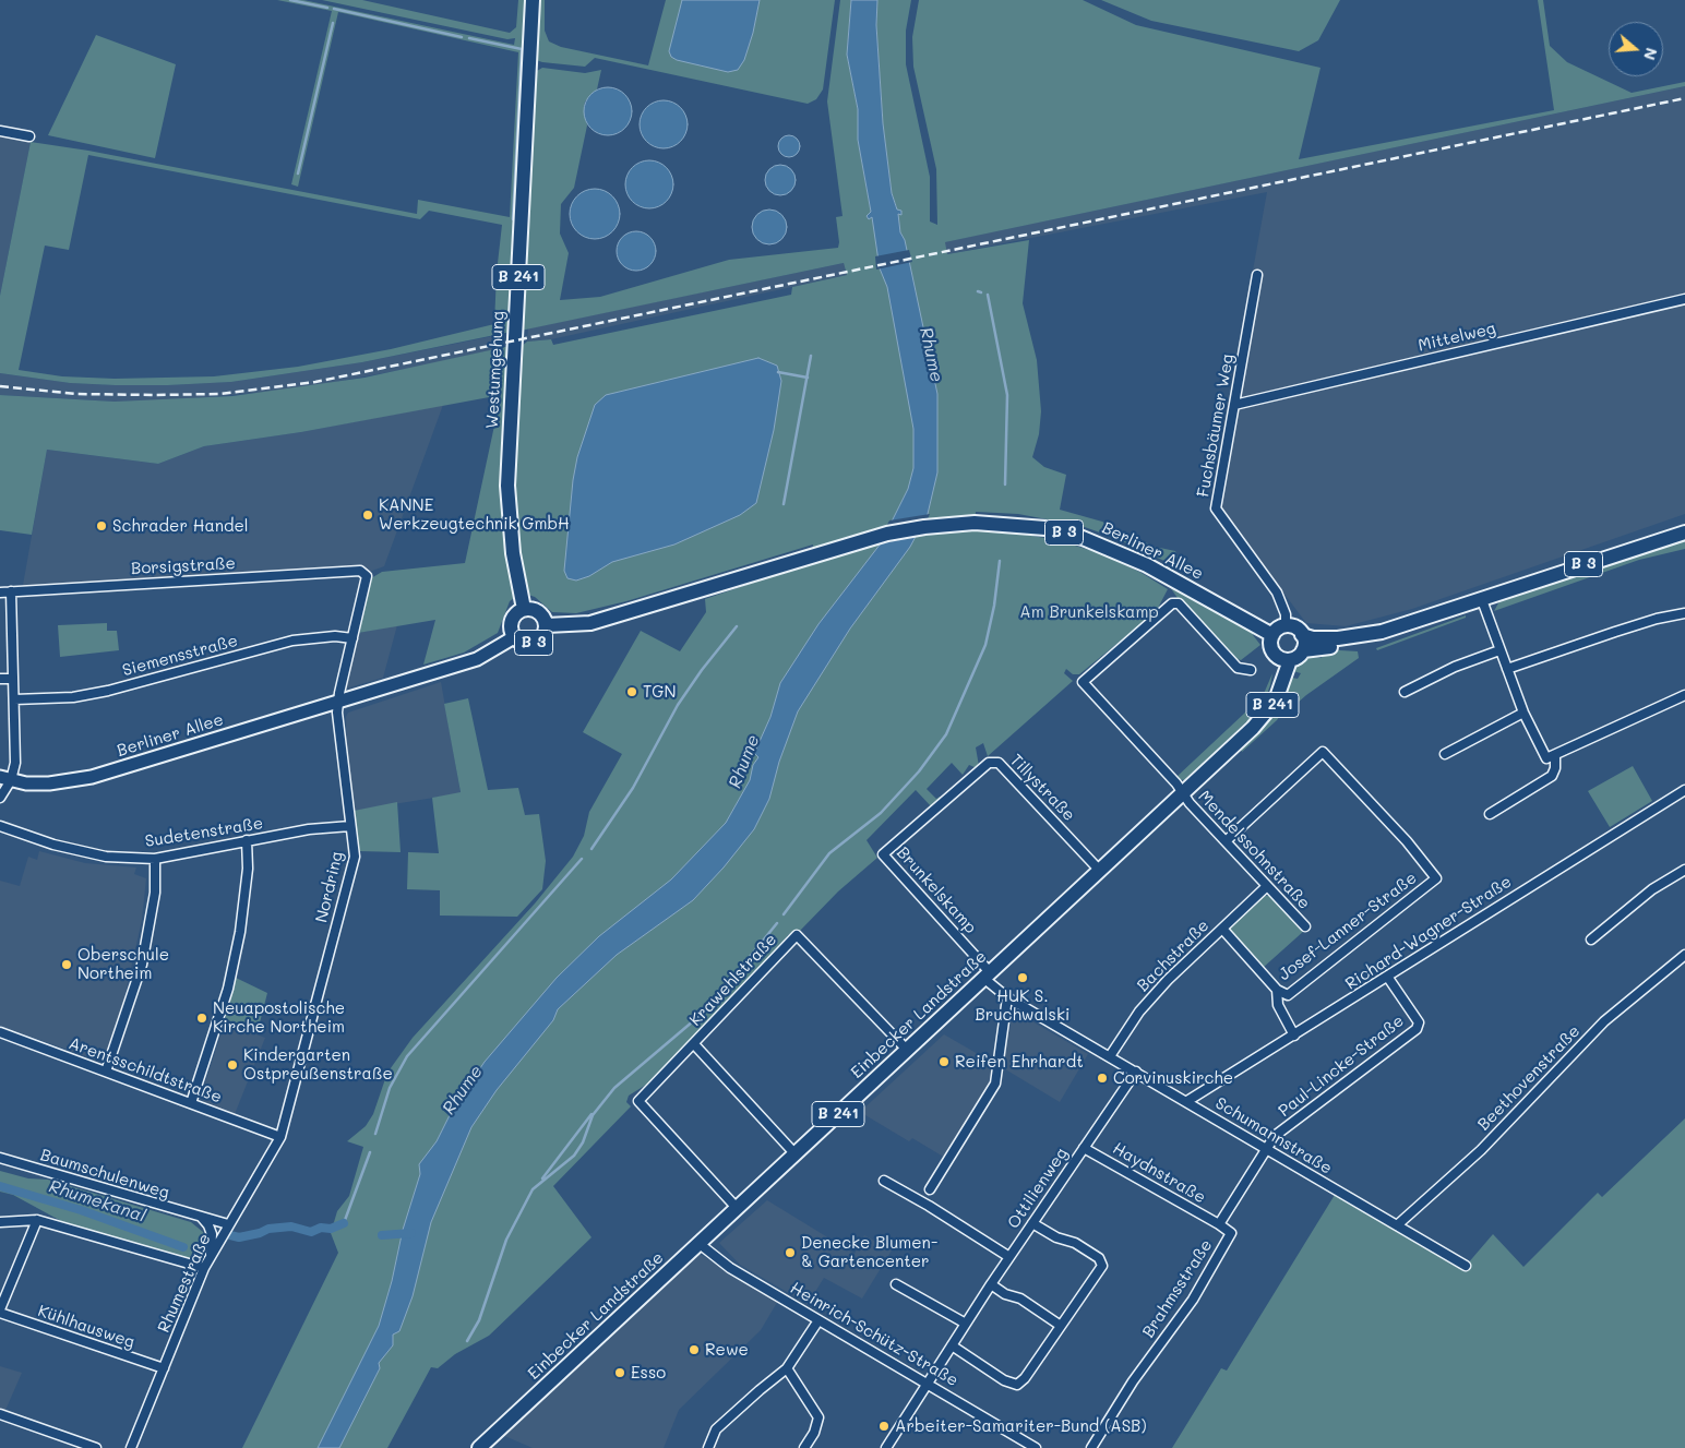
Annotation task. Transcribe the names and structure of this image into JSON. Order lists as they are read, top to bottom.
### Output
{
  "streets": {
    "main road": [
      "B 241",
      "Westumgehung",
      "B 3",
      "Berliner Allee",
      "Einbecker Landstraße"
    ],
    "street": [
      "Mittelweg",
      "Fuchsbäumer Weg",
      "Borsigstraße",
      "Siemensstraße",
      "Tillystraße",
      "Sudetenstraße",
      "Mendelssohnstraße",
      "Nordring",
      "Brunkelskamp",
      "Josef-Lanner-Straße",
      "Richard-Wagner-Straße",
      "Bachstraße",
      "Krawehlstraße",
      "Paul-Lincke-Straße",
      "Arentsschildtstraße",
      "Beethovenstraße",
      "Schumannstraße",
      "Haydnstraße",
      "Baumschulenweg",
      "Ottilienweg",
      "Rhumestraße",
      "Brahmsstraße",
      "Kühlhausweg",
      "Heinrich-Schütz-Straße"
    ]
  },
  "crossings": [
    ["Mittelweg", "Fuchsbäumer Weg"],
    ["Westumgehung", "B 3"],
    ["Westumgehung", "Berliner Allee"],
    ["Fuchsbäumer Weg", "B 3"],
    ["Fuchsbäumer Weg", "Berliner Allee"],
    ["Fuchsbäumer Weg", "Einbecker Landstraße"],
    ["B 3", "Berliner Allee"],
    ["B 3", "Nordring"],
    ["B 3", "Einbecker Landstraße"],
    ["Berliner Allee", "Nordring"],
    ["Berliner Allee", "Einbecker Landstraße"],
    ["Borsigstraße", "Nordring"],
    ["Siemensstraße", "Nordring"],
    ["Tillystraße", "Brunkelskamp"],
    ["Tillystraße", "Einbecker Landstraße"],
    ["Sudetenstraße", "Nordring"],
    ["Mendelssohnstraße", "Josef-Lanner-Straße"],
    ["Mendelssohnstraße", "Bachstraße"],
    ["Mendelssohnstraße", "Einbecker Landstraße"],
    ["Nordring", "Arentsschildtstraße"],
    ["Nordring", "Rhumestraße"],
    ["Brunkelskamp", "Einbecker Landstraße"],
    ["Brunkelskamp", "Schumannstraße"],
    ["Richard-Wagner-Straße", "Paul-Lincke-Straße"],
    ["Richard-Wagner-Straße", "Schumannstraße"],
    ["Bachstraße", "Schumannstraße"],
    ["Krawehlstraße", "Einbecker Landstraße"],
    ["Einbecker Landstraße", "Schumannstraße"],
    ["Einbecker Landstraße", "Heinrich-Schütz-Straße"],
    ["Paul-Lincke-Straße", "Schumannstraße"],
    ["Paul-Lincke-Straße", "Brahmsstraße"],
    ["Arentsschildtstraße", "Rhumestraße"],
    ["Beethovenstraße", "Schumannstraße"],
    ["Schumannstraße", "Ottilienweg"],
    ["Schumannstraße", "Brahmsstraße"],
    ["Haydnstraße", "Ottilienweg"],
    ["Haydnstraße", "Brahmsstraße"],
    ["Baumschulenweg", "Rhumestraße"],
    ["Ottilienweg", "Heinrich-Schütz-Straße"],
    ["Rhumestraße", "Kühlhausweg"]
  ],
  "water": ["Rhume", "Rhumekanal"],
  "parks": ["Am Brunkelskamp"],
  "places": [
    "KANNE Werkzeugtechnik GmbH",
    "Schrader Handel",
    "TGN",
    "Oberschule Northeim",
    "HUK S. Bruchwalski",
    "Neuapostolische Kirche Northeim",
    "Reifen Ehrhardt",
    "Kindergarten Ostpreußenstraße",
    "Corvinuskirche",
    "Denecke Blumen- & Gartencenter",
    "Rewe",
    "Esso",
    "Arbeiter-Samariter-Bund (ASB)"
  ],
  "north": "right"
}
